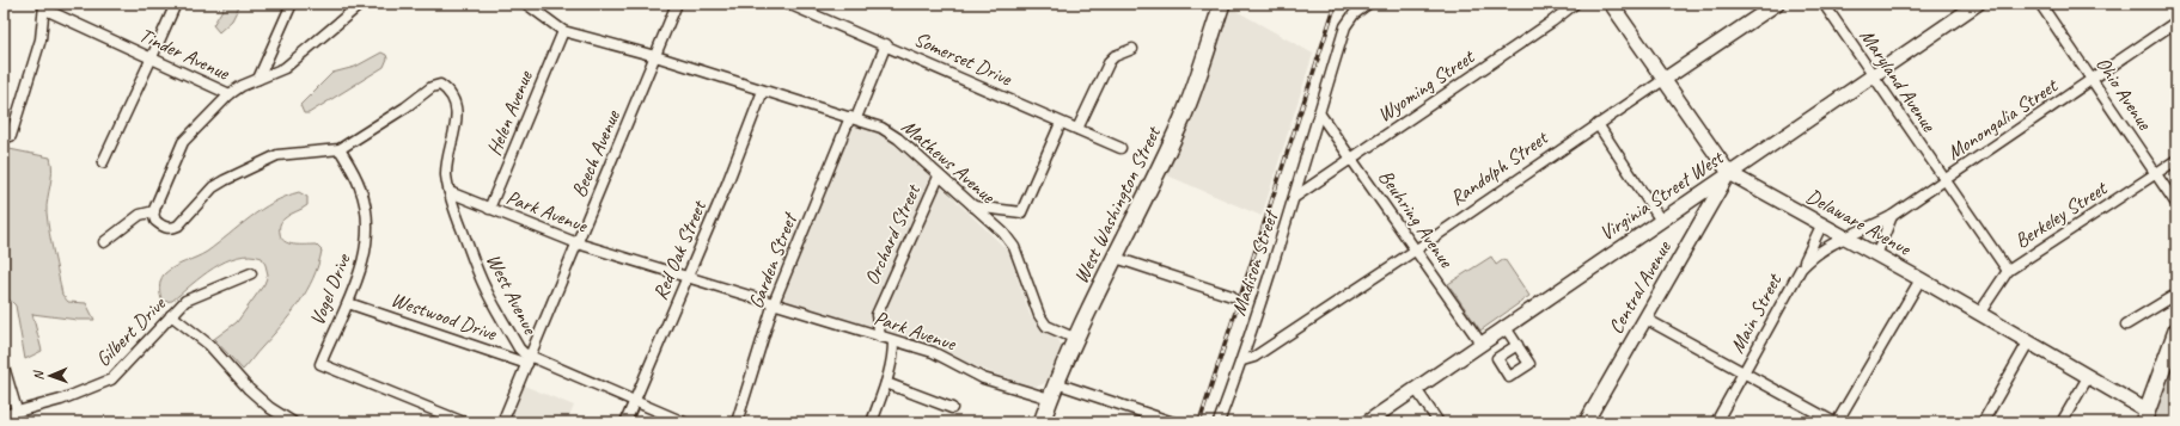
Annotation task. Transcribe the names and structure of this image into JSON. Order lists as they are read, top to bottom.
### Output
{
  "streets": {
    "main road": [
      "Randolph Street",
      "Virginia Street West",
      "West Washington Street",
      "Delaware Avenue",
      "Central Avenue"
    ],
    "street": [
      "Tinder Avenue",
      "Somerset Drive",
      "Maryland Avenue",
      "Wyoming Street",
      "Ohio Avenue",
      "Helen Avenue",
      "Monongalia Street",
      "Beech Avenue",
      "Mathews Avenue",
      "Park Avenue",
      "Berkeley Street",
      "Beuhring Avenue",
      "Orchard Street",
      "Red Oak Street",
      "Garden Street",
      "Madison Street",
      "Vogel Drive",
      "West Avenue",
      "Main Street",
      "Westwood Drive",
      "Gilbert Drive"
    ]
  },
  "crossings": [
    ["Somerset Drive", "Garden Street"],
    ["Maryland Avenue", "Monongalia Street"],
    ["Maryland Avenue", "Virginia Street West"],
    ["Maryland Avenue", "Berkeley Street"],
    ["Wyoming Street", "Beuhring Avenue"],
    ["Wyoming Street", "Madison Street"],
    ["Ohio Avenue", "Monongalia Street"],
    ["Ohio Avenue", "Berkeley Street"],
    ["Helen Avenue", "Mathews Avenue"],
    ["Helen Avenue", "Park Avenue"],
    ["Monongalia Street", "Delaware Avenue"],
    ["Monongalia Street", "Main Street"],
    ["Beech Avenue", "Mathews Avenue"],
    ["Beech Avenue", "Park Avenue"],
    ["Beech Avenue", "West Avenue"],
    ["Beech Avenue", "Westwood Drive"],
    ["Mathews Avenue", "West Washington Street"],
    ["Mathews Avenue", "Orchard Street"],
    ["Mathews Avenue", "Red Oak Street"],
    ["Mathews Avenue", "Garden Street"],
    ["Randolph Street", "Beuhring Avenue"],
    ["Randolph Street", "Delaware Avenue"],
    ["Randolph Street", "Madison Street"],
    ["Virginia Street West", "Beuhring Avenue"],
    ["Virginia Street West", "Delaware Avenue"],
    ["Virginia Street West", "Central Avenue"],
    ["West Washington Street", "Park Avenue"],
    ["Park Avenue", "Orchard Street"],
    ["Park Avenue", "Red Oak Street"],
    ["Park Avenue", "Garden Street"],
    ["Park Avenue", "West Avenue"],
    ["Berkeley Street", "Delaware Avenue"],
    ["Beuhring Avenue", "Madison Street"],
    ["Delaware Avenue", "Central Avenue"],
    ["Delaware Avenue", "Main Street"],
    ["Red Oak Street", "West Avenue"],
    ["Vogel Drive", "Westwood Drive"],
    ["West Avenue", "Westwood Drive"]
  ],
  "north": "left"
}
